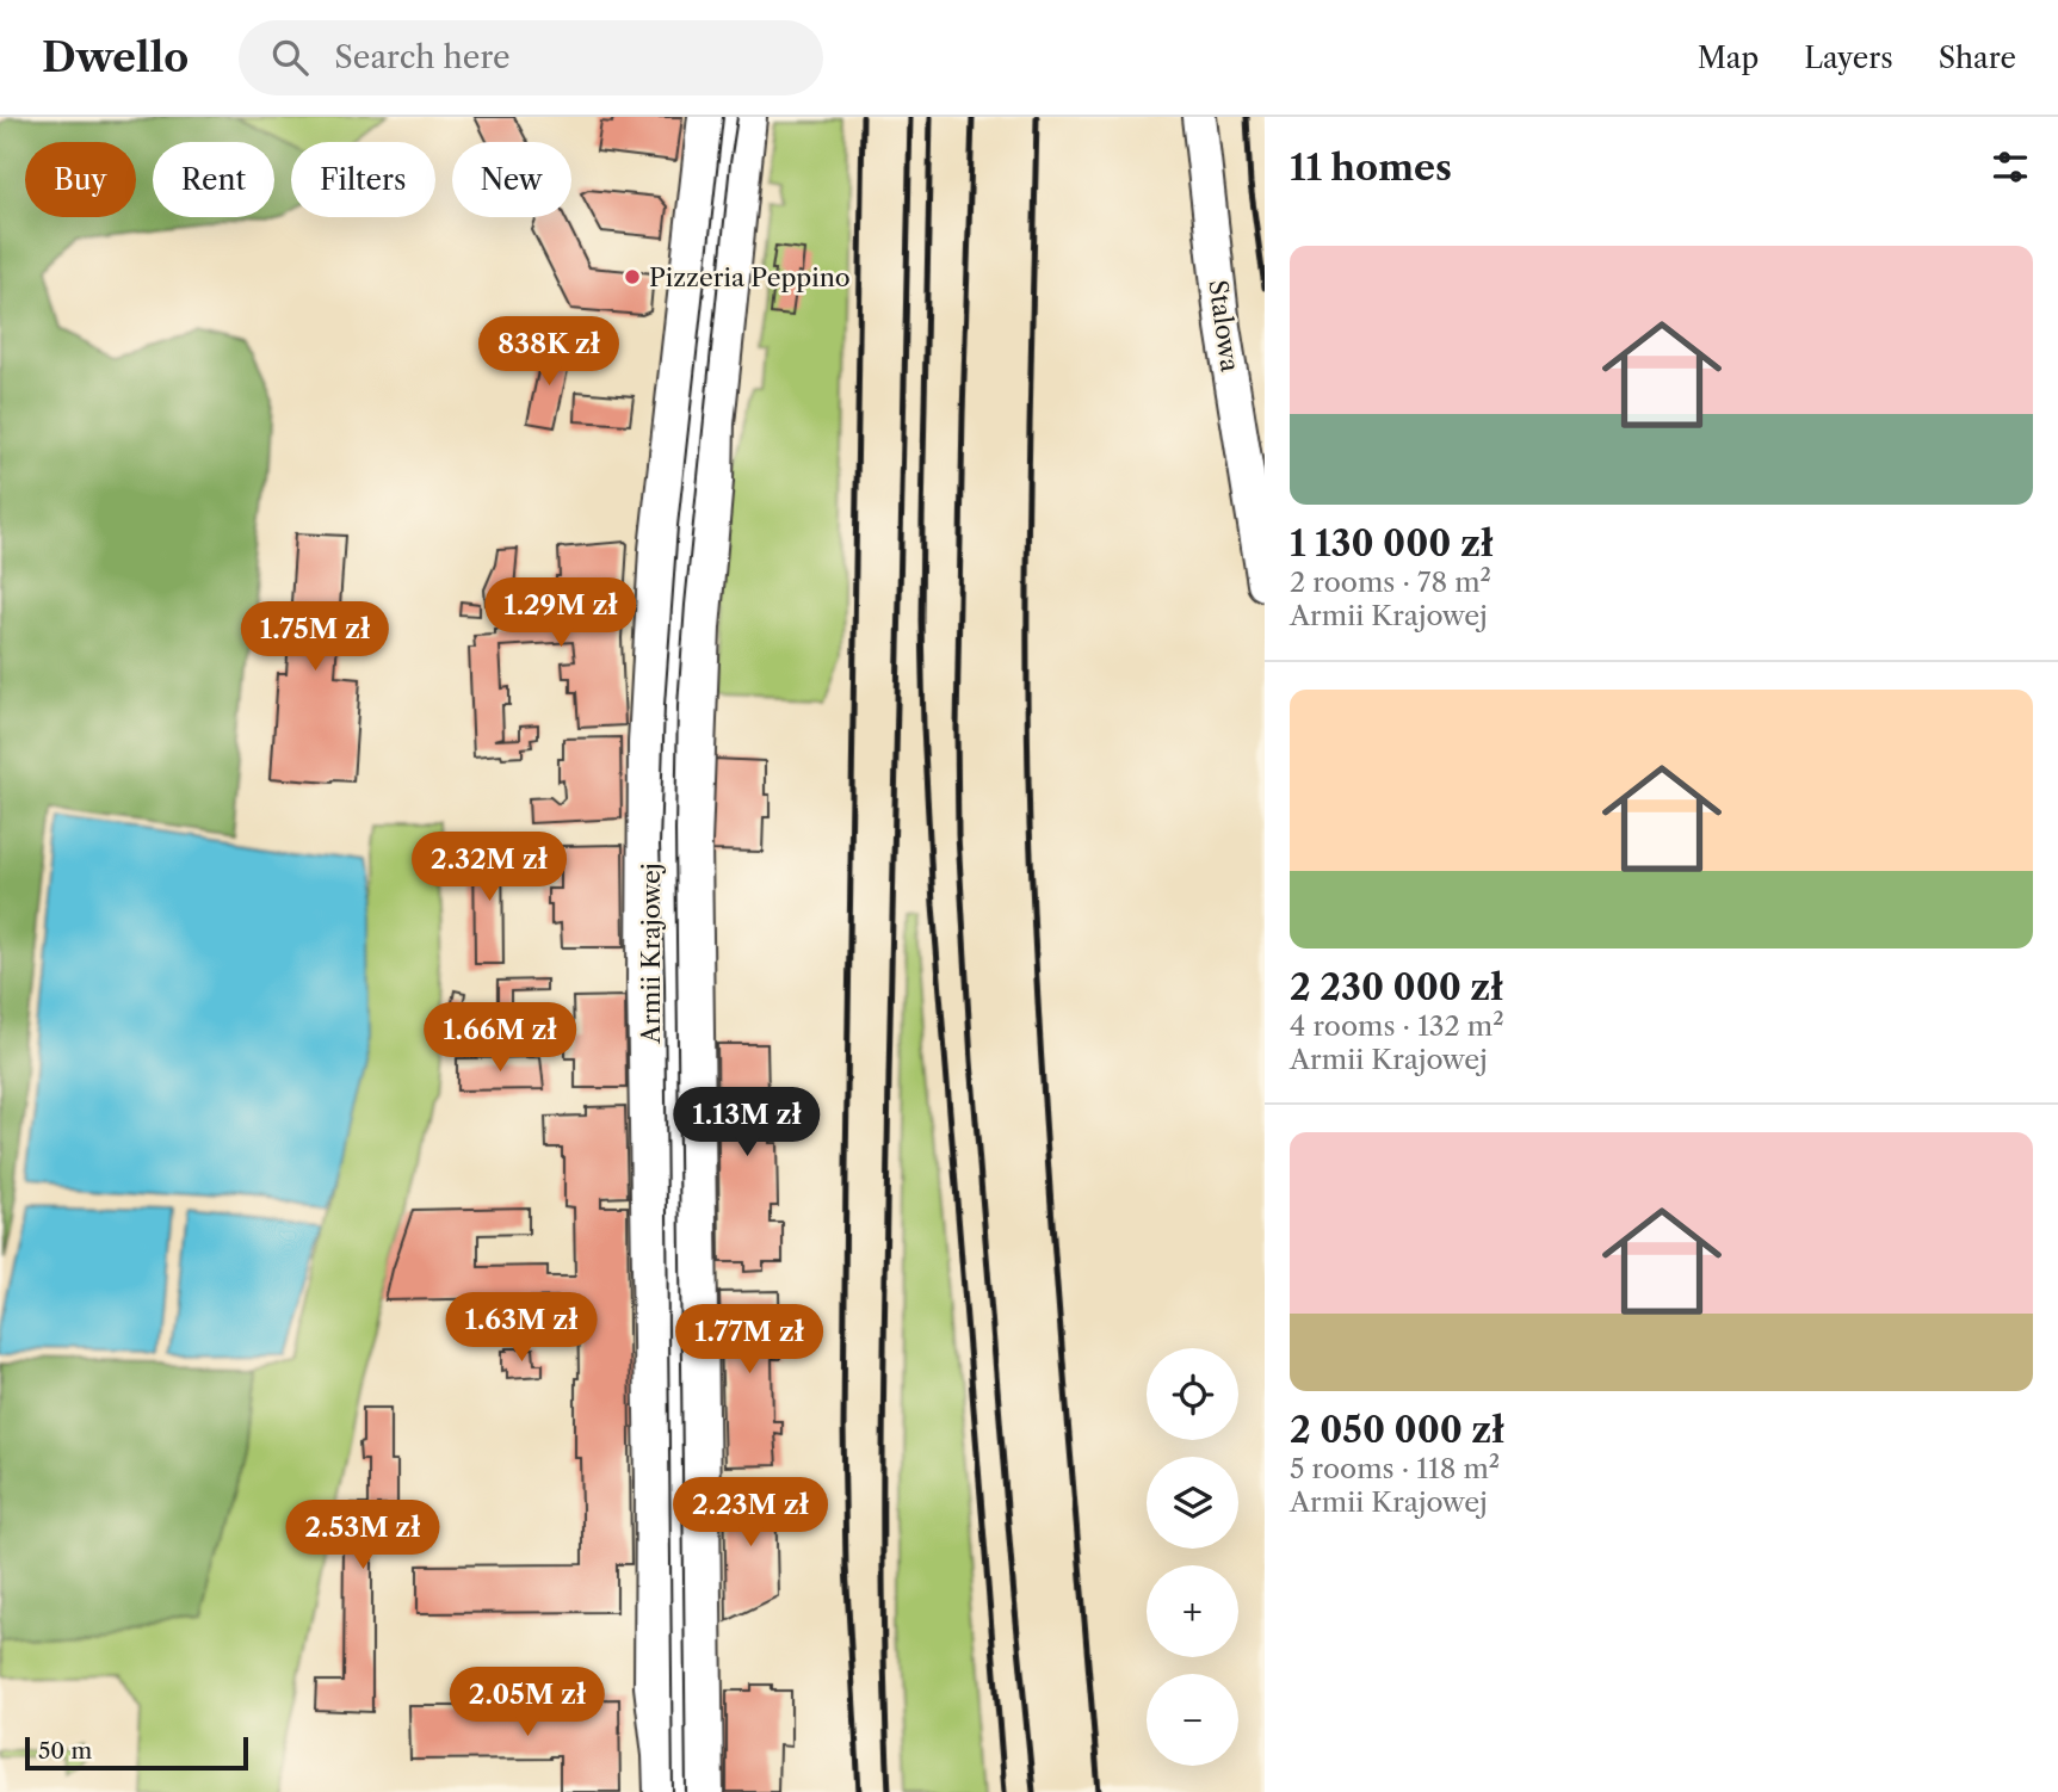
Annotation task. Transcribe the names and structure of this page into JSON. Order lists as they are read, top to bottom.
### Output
{
  "streets": {
    "street": ["Stalowa", "Armii Krajowej"]
  },
  "places": ["Pizzeria Peppino"],
  "scale_bar": "50 m",
  "page": {
    "header": "Dwello",
    "search": "Search here",
    "nav": ["Map", "Layers", "Share"],
    "heading": "11 homes",
    "chip": [
      "Buy",
      "Rent",
      "Filters",
      "New"
    ],
    "list": [
      {
        "name": "1 130 000 zł",
        "note": "2 rooms · 78 m² · Armii Krajowej"
      },
      {
        "name": "2 230 000 zł",
        "note": "4 rooms · 132 m² · Armii Krajowej"
      },
      {
        "name": "2 050 000 zł",
        "note": "5 rooms · 118 m² · Armii Krajowej"
      }
    ],
    "price": [
      "838K zł",
      "1.29M zł",
      "1.75M zł",
      "2.32M zł",
      "1.66M zł",
      "1.13M zł",
      "1.63M zł",
      "1.77M zł",
      "2.23M zł",
      "2.53M zł",
      "2.05M zł"
    ],
    "map_buttons": ["+", "−"],
    "scale": "50 m"
  }
}
